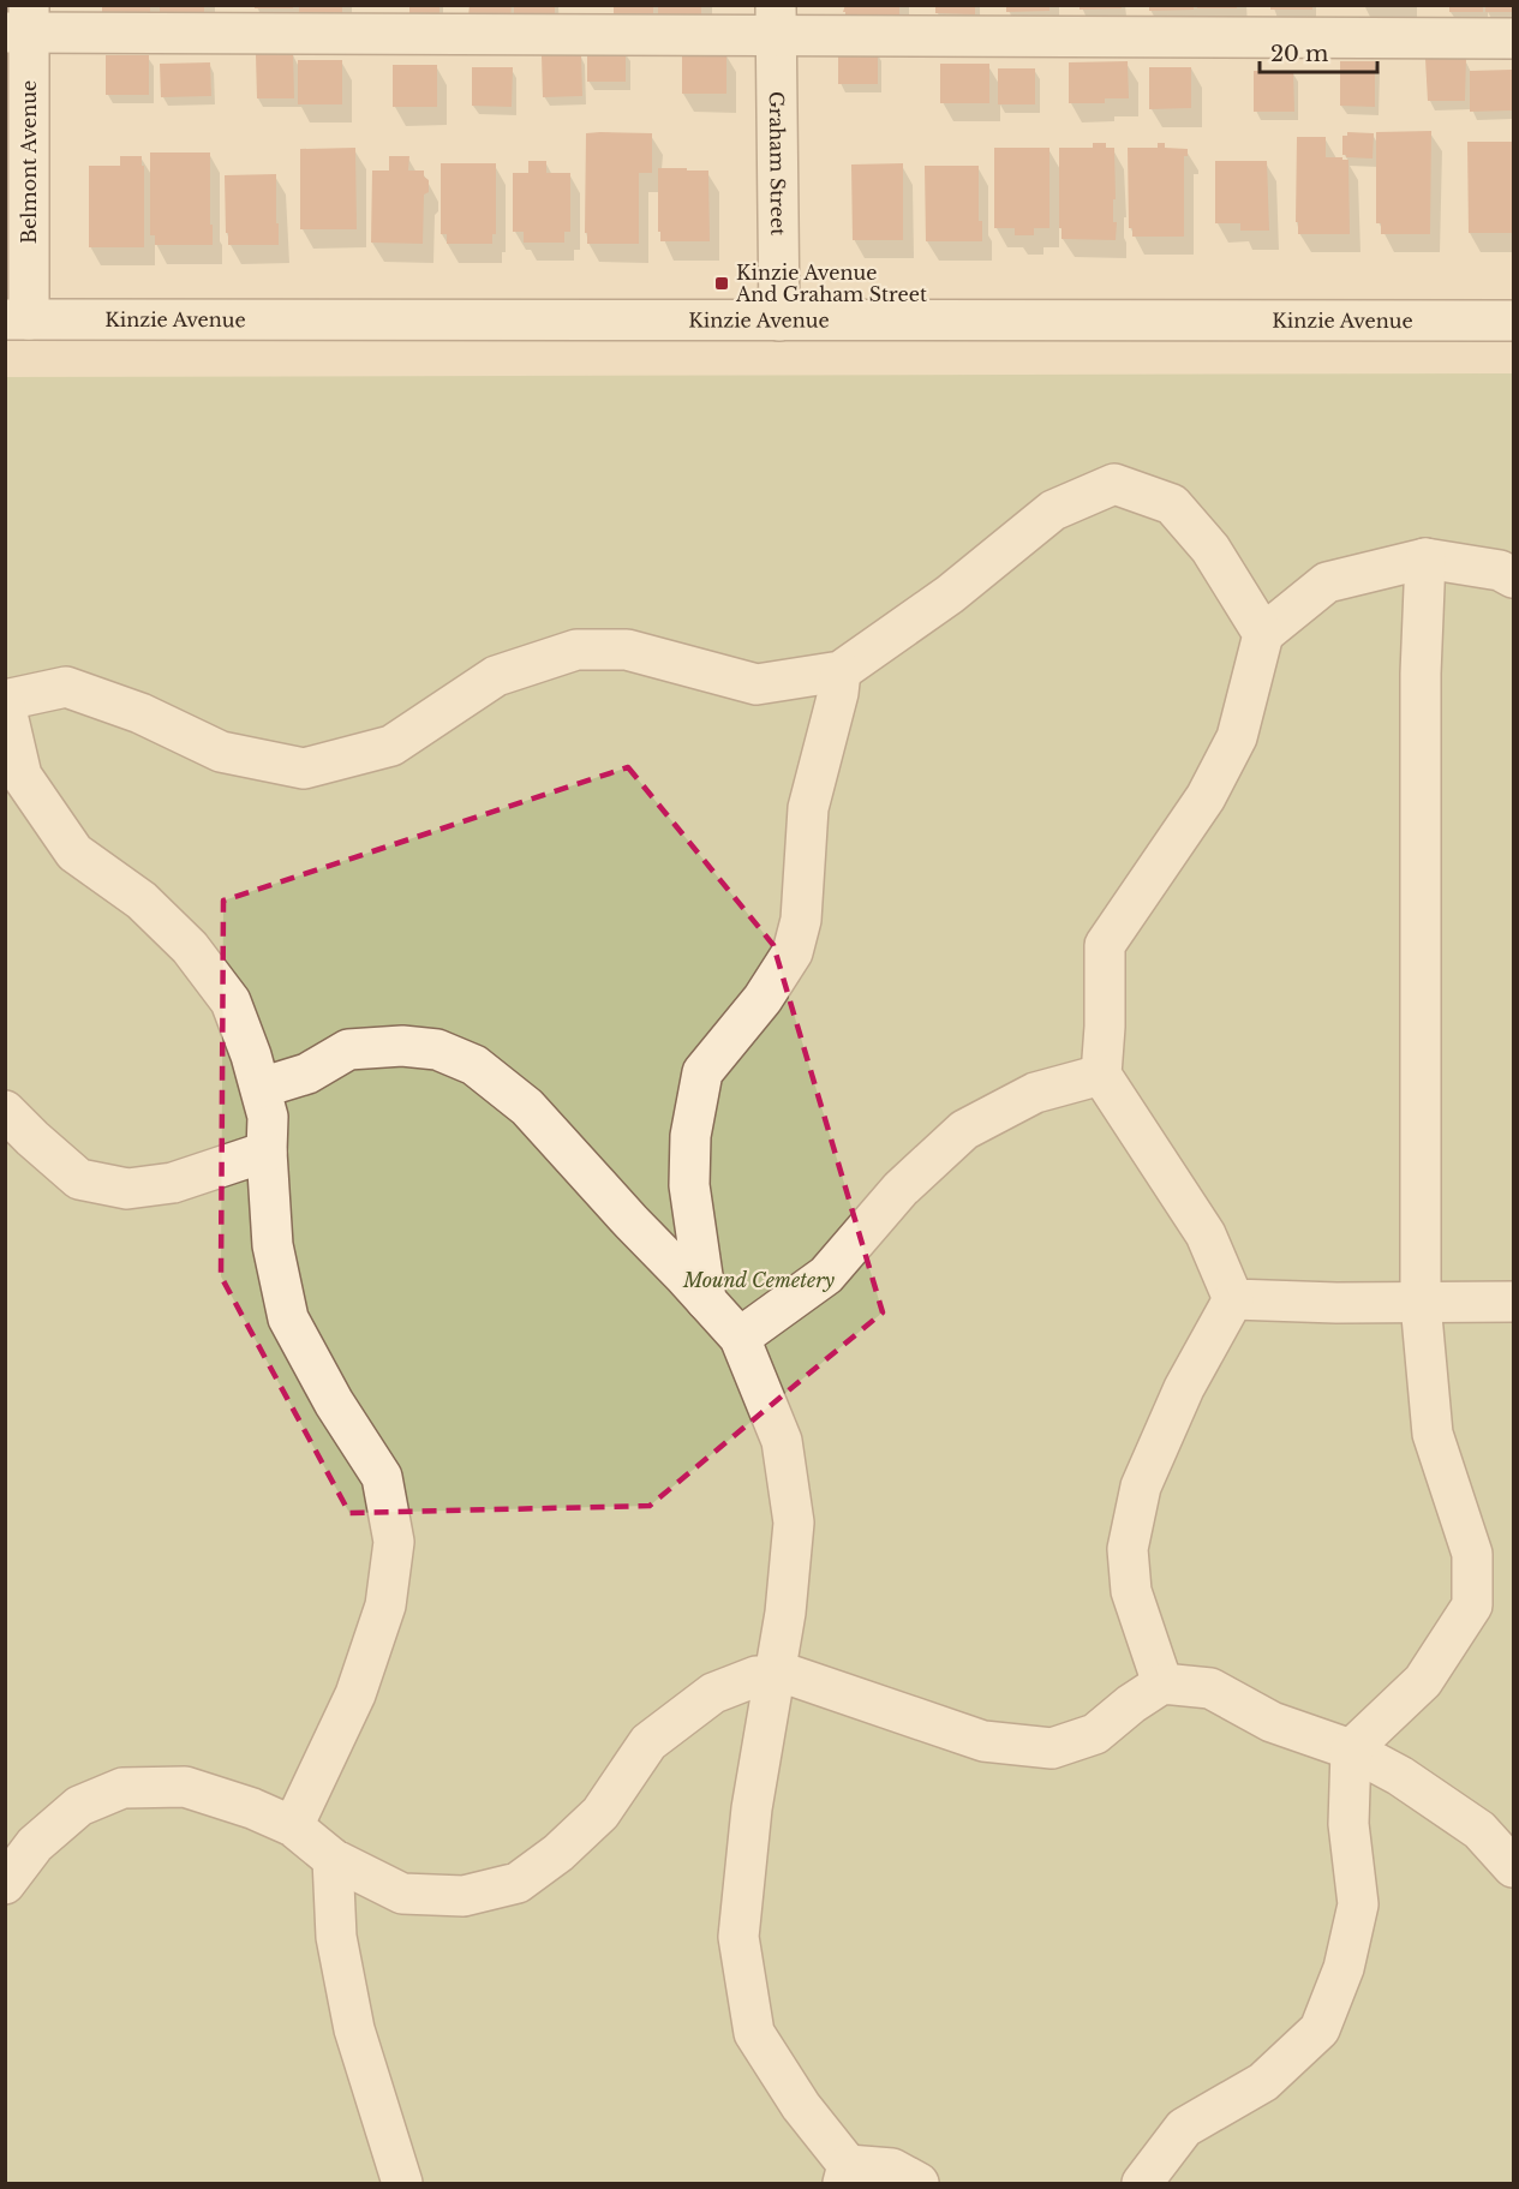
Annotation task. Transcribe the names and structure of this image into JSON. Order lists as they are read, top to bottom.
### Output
{
  "streets": {
    "street": ["Belmont Avenue", "Graham Street", "Kinzie Avenue"]
  },
  "crossings": [
    ["Belmont Avenue", "Kinzie Avenue"],
    ["Graham Street", "Kinzie Avenue"]
  ],
  "parks": ["Mound Cemetery"],
  "places": {
    "transit": ["Kinzie Avenue And Graham Street"]
  },
  "scale_bar": "20 m"
}
